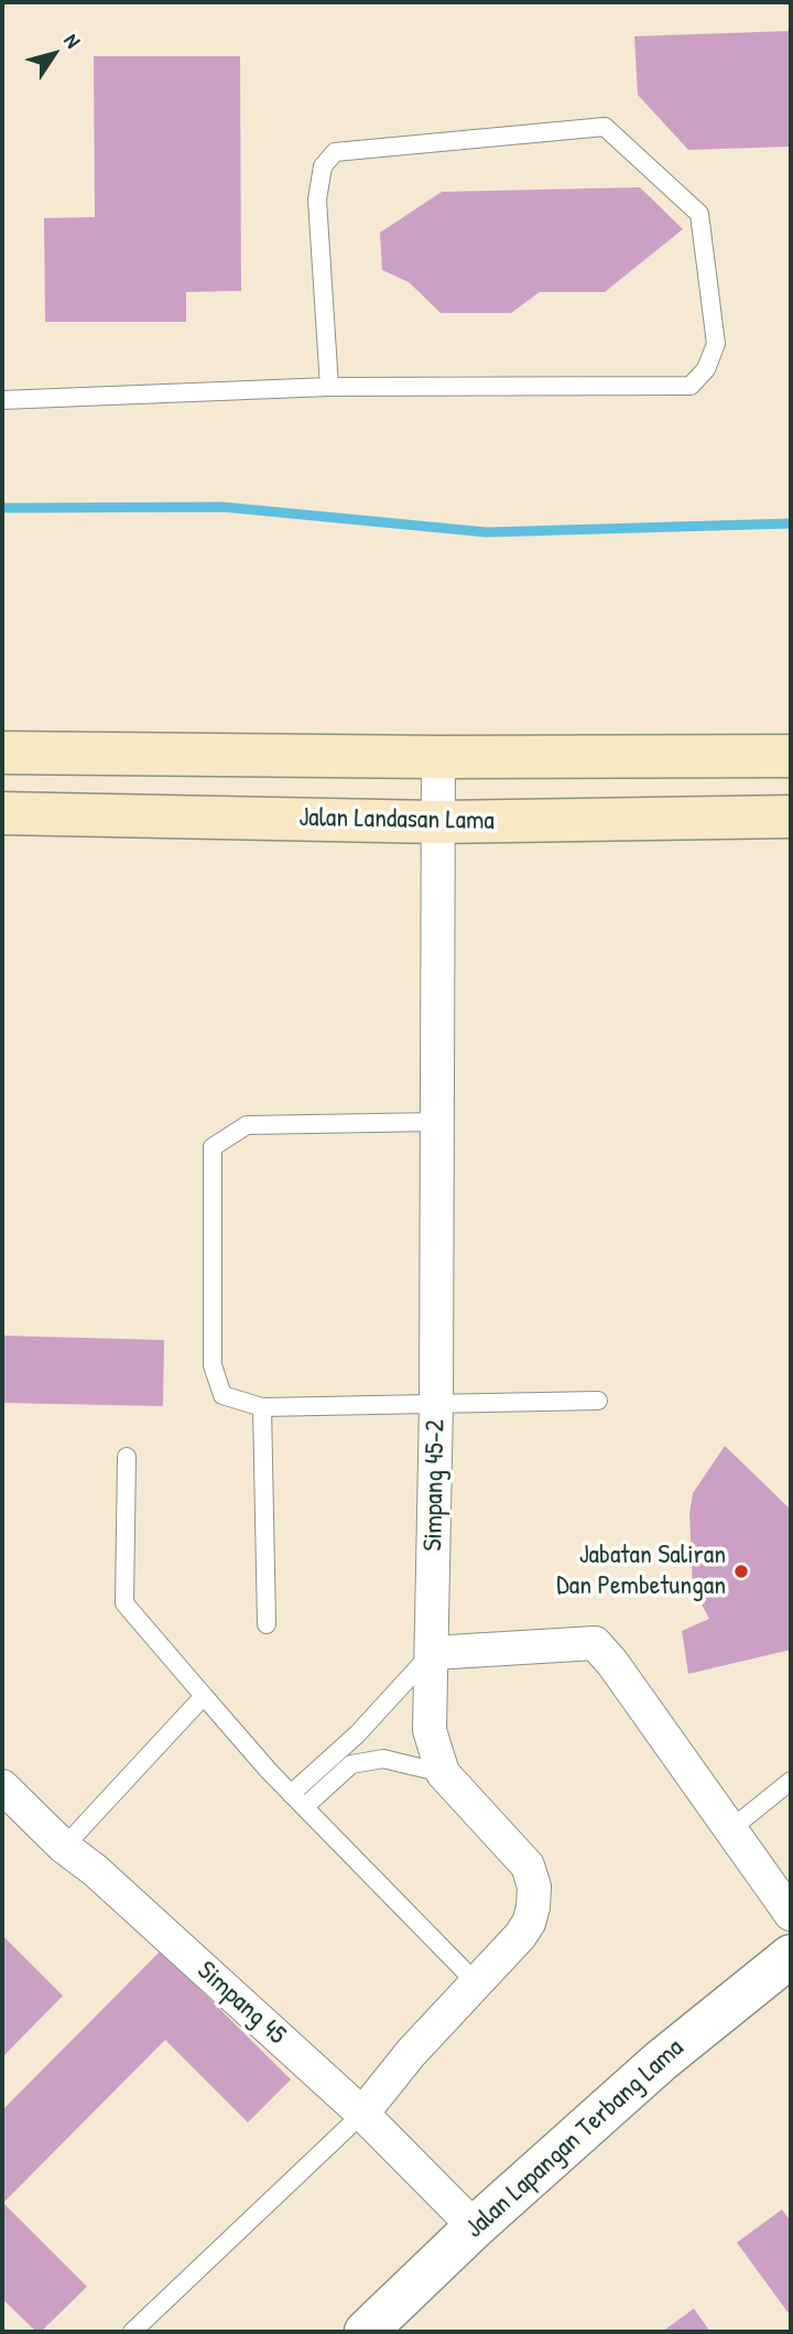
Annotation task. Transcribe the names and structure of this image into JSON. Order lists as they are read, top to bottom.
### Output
{
  "streets": {
    "main road": ["Jalan Landasan Lama"],
    "street": ["Simpang 45-2", "Simpang 45", "Jalan Lapangan Terbang Lama"]
  },
  "crossings": [
    ["Jalan Landasan Lama", "Simpang 45-2"],
    ["Simpang 45-2", "Simpang 45"],
    ["Simpang 45", "Jalan Lapangan Terbang Lama"]
  ],
  "places": ["Jabatan Saliran Dan Pembetungan"],
  "north": "top right"
}
